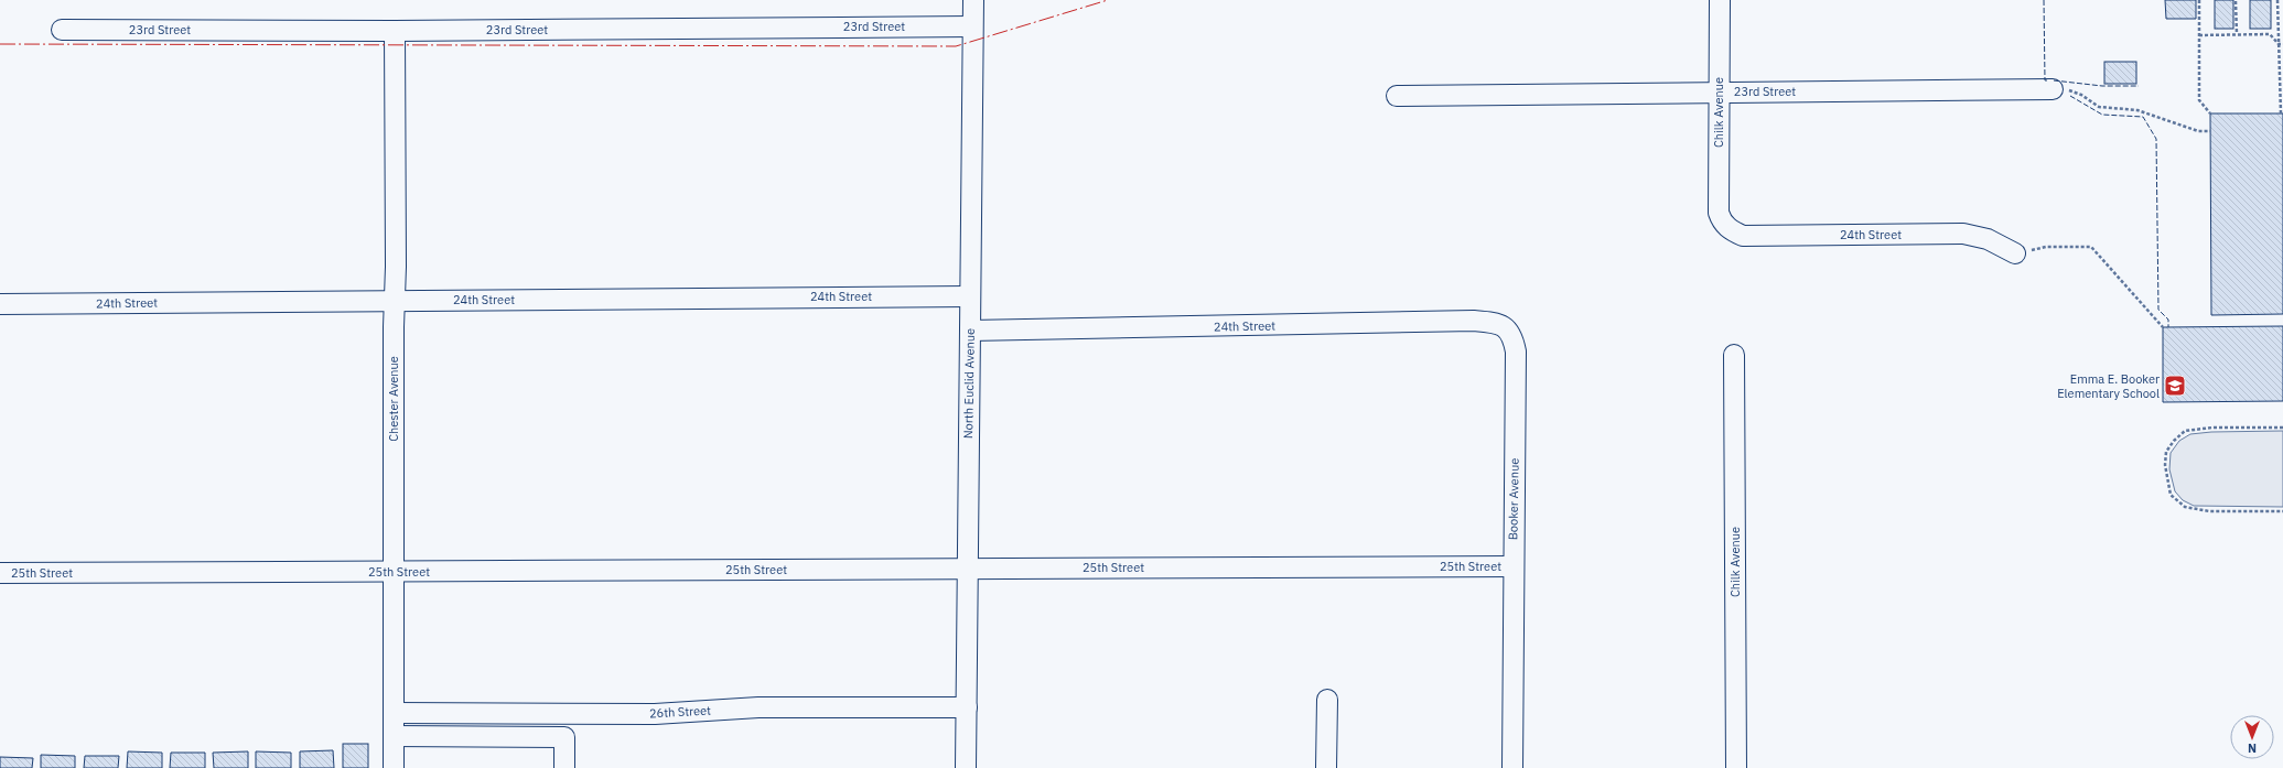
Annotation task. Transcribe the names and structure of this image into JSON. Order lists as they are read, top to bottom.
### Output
{
  "streets": {
    "street": [
      "23rd Street",
      "Chilk Avenue",
      "24th Street",
      "North Euclid Avenue",
      "Chester Avenue",
      "Booker Avenue",
      "25th Street",
      "26th Street"
    ]
  },
  "crossings": [
    ["23rd Street", "Chilk Avenue"],
    ["23rd Street", "North Euclid Avenue"],
    ["23rd Street", "Chester Avenue"],
    ["Chilk Avenue", "24th Street"],
    ["24th Street", "North Euclid Avenue"],
    ["24th Street", "Chester Avenue"],
    ["24th Street", "Booker Avenue"],
    ["North Euclid Avenue", "25th Street"],
    ["North Euclid Avenue", "26th Street"],
    ["Chester Avenue", "25th Street"],
    ["Chester Avenue", "26th Street"],
    ["Booker Avenue", "25th Street"]
  ],
  "places": {
    "school or university": ["Emma E. Booker Elementary School"]
  },
  "north": "bottom"
}
